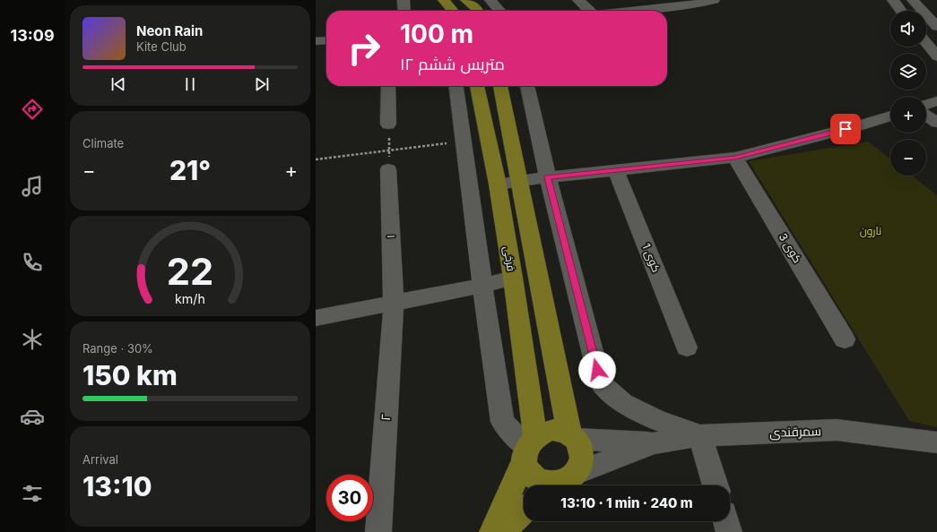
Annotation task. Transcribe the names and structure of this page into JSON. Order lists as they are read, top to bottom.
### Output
{
  "streets": {
    "main road": ["فرخی"],
    "street": [
      "۱",
      "کوی 3",
      "کوی 1",
      "۲",
      "سمرقندی"
    ]
  },
  "crossings": [
    ["۱", "۲"]
  ],
  "parks": ["نارون"],
  "page": {
    "tabs": "13:09",
    "map_buttons": ["+", "−"],
    "turn": ["100 m", "۱۲ متریس ششم"],
    "song": ["Neon Rain", "Kite Club"],
    "tile": [
      "Climate",
      ["Range · 30%", "150 km"],
      ["Arrival", "13:10"]
    ],
    "heat": ["−", "21°", "+"],
    "limit": "30",
    "trip": "13:10 · 1 min · 240 m",
    "gauge": ["22", "km/h"]
  }
}
